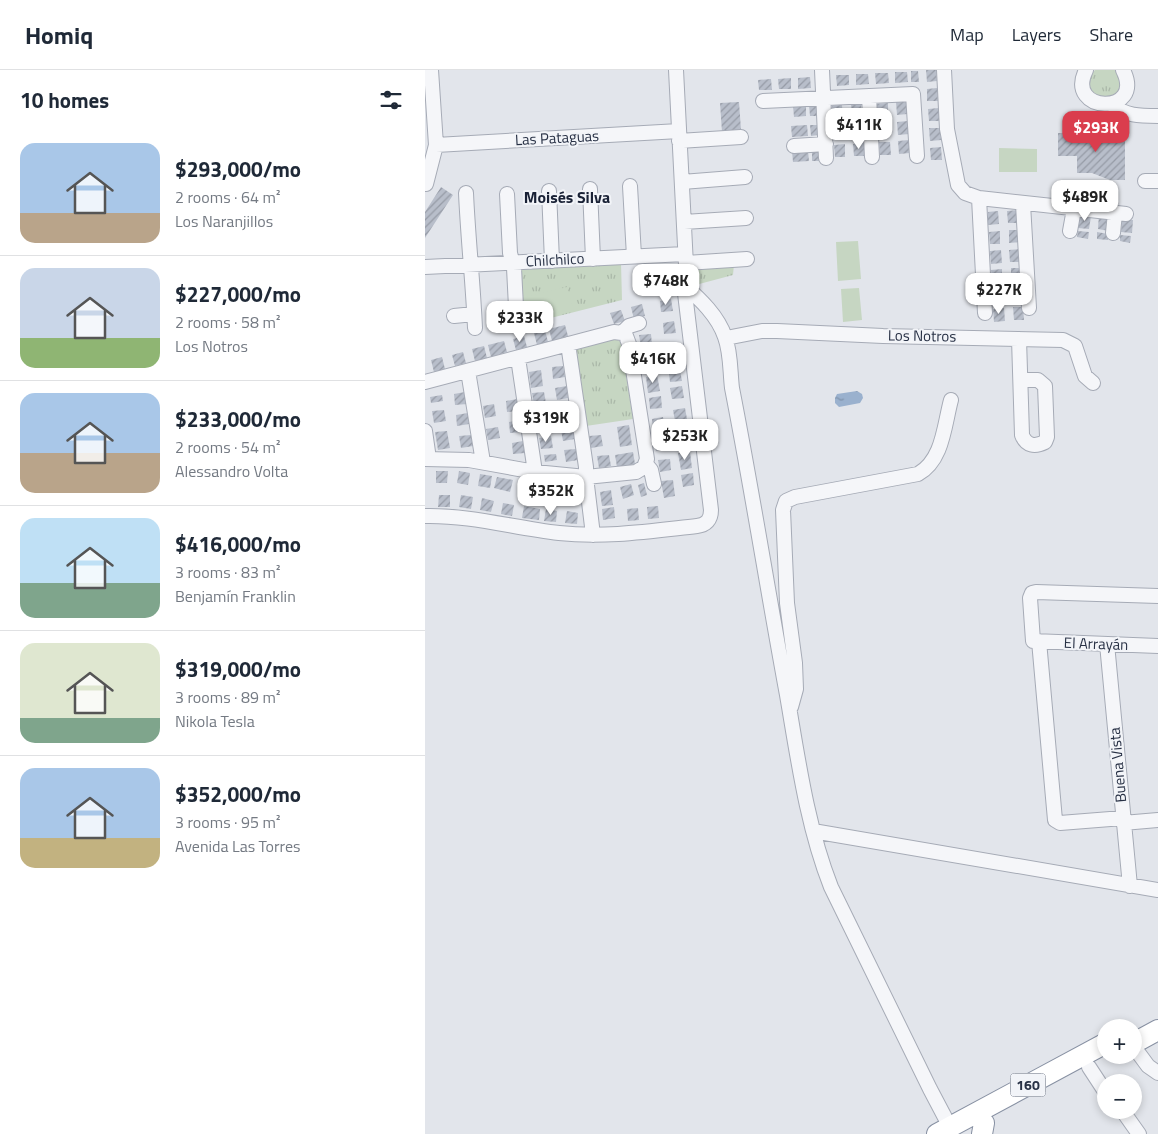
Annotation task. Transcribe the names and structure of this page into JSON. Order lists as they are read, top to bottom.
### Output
{
  "streets": {
    "highway": ["160"],
    "street": [
      "Las Pataguas",
      "Chilchilco",
      "Los Notros",
      "El Arrayán",
      "Buena Vista"
    ]
  },
  "crossings": [
    ["El Arrayán", "Buena Vista"]
  ],
  "districts": ["Moisés Silva"],
  "page": {
    "header": "Homiq",
    "nav": ["Map", "Layers", "Share"],
    "heading": "10 homes",
    "price": [
      "$411K",
      "$293K",
      "$489K",
      "$748K",
      "$227K",
      "$233K",
      "$416K",
      "$319K",
      "$253K",
      "$352K"
    ],
    "list": [
      {
        "name": "$293,000/mo",
        "note": "2 rooms · 64 m² · Los Naranjillos"
      },
      {
        "name": "$227,000/mo",
        "note": "2 rooms · 58 m² · Los Notros"
      },
      {
        "name": "$233,000/mo",
        "note": "2 rooms · 54 m² · Alessandro Volta"
      },
      {
        "name": "$416,000/mo",
        "note": "3 rooms · 83 m² · Benjamín Franklin"
      },
      {
        "name": "$319,000/mo",
        "note": "3 rooms · 89 m² · Nikola Tesla"
      },
      {
        "name": "$352,000/mo",
        "note": "3 rooms · 95 m² · Avenida Las Torres"
      }
    ],
    "map_buttons": ["+", "−"]
  }
}
